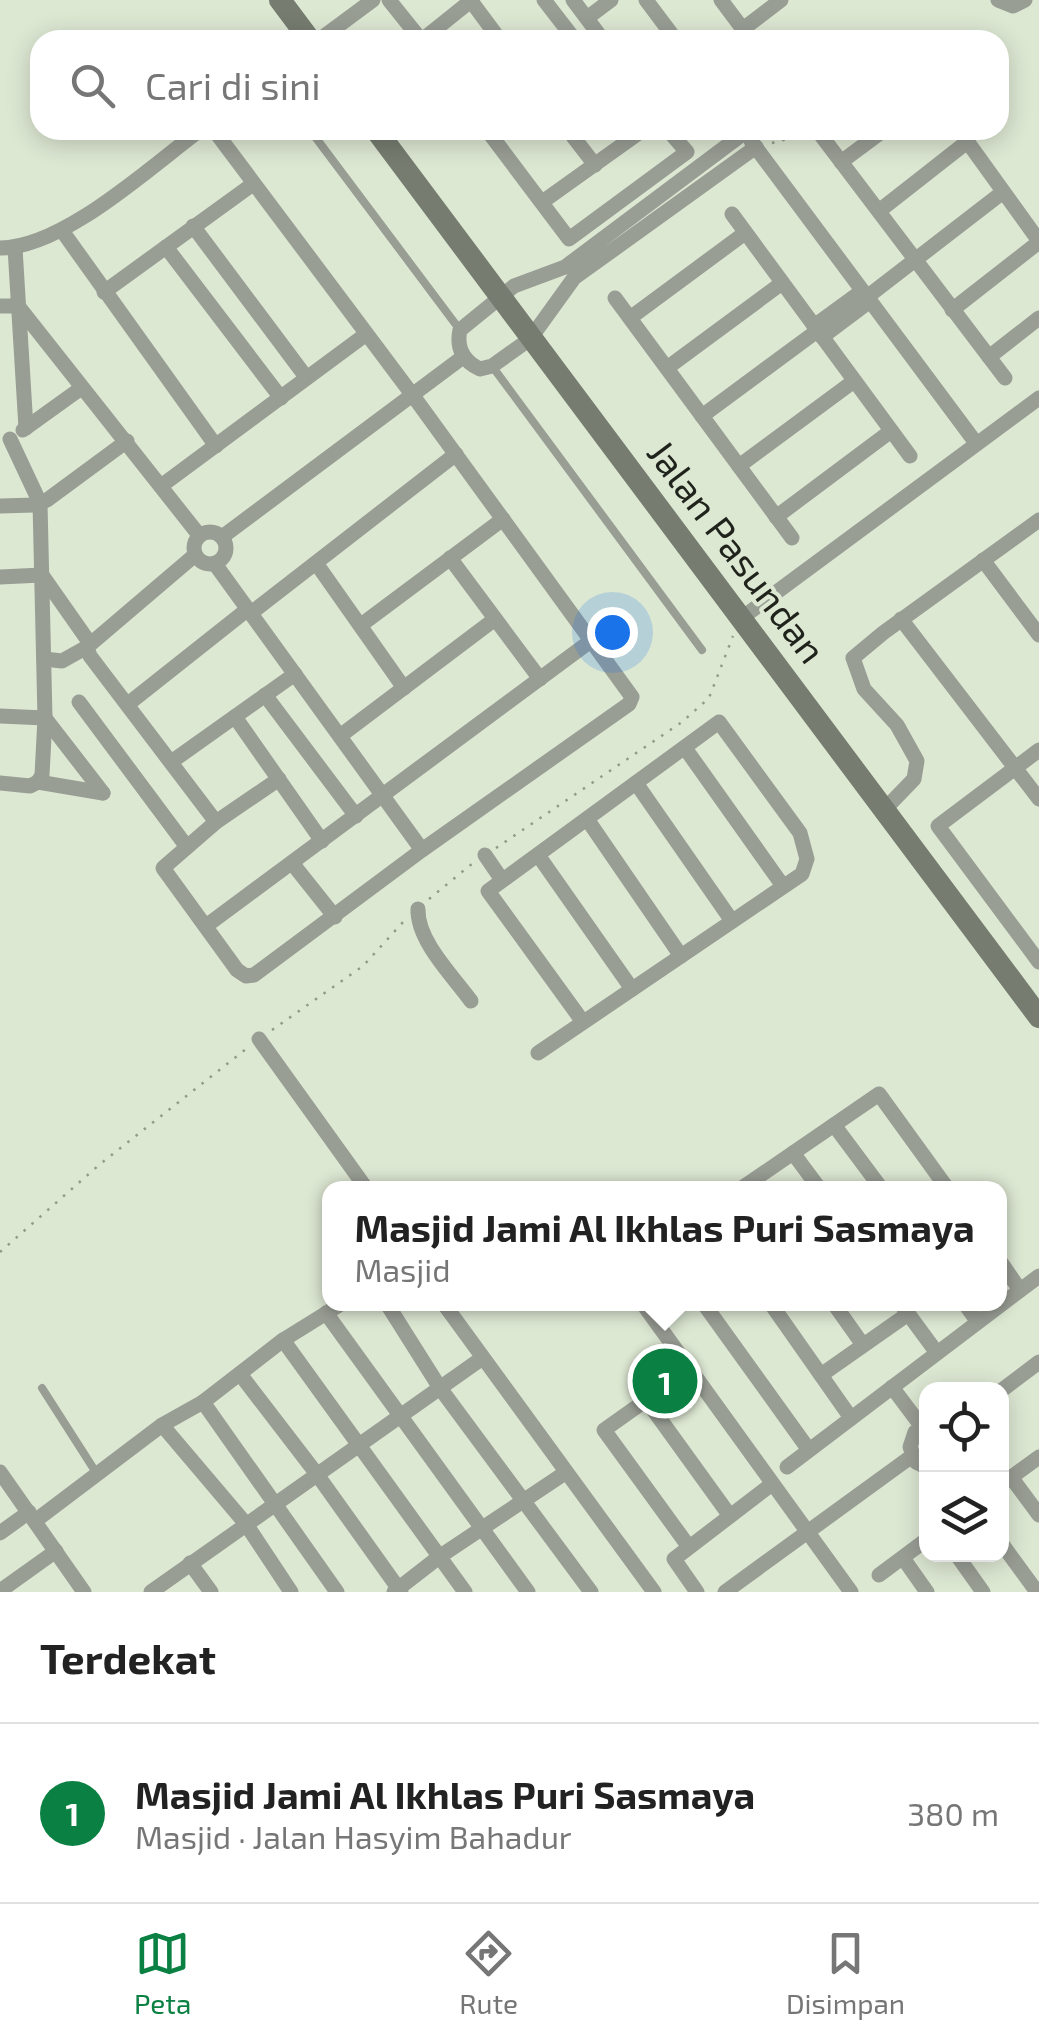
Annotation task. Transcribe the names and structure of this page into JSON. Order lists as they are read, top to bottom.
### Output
{
  "streets": {
    "street": ["Jalan Pasundan"]
  },
  "page": {
    "search": "Cari di sini",
    "popup": ["Masjid Jami Al Ikhlas Puri Sasmaya", "Masjid"],
    "pins": "1",
    "heading": "Terdekat",
    "list": [
      {
        "mark": "1",
        "name": "Masjid Jami Al Ikhlas Puri Sasmaya",
        "note": "Masjid · Jalan Hasyim Bahadur",
        "value": "380 m"
      }
    ],
    "nav": ["Peta", "Rute", "Disimpan"]
  }
}
